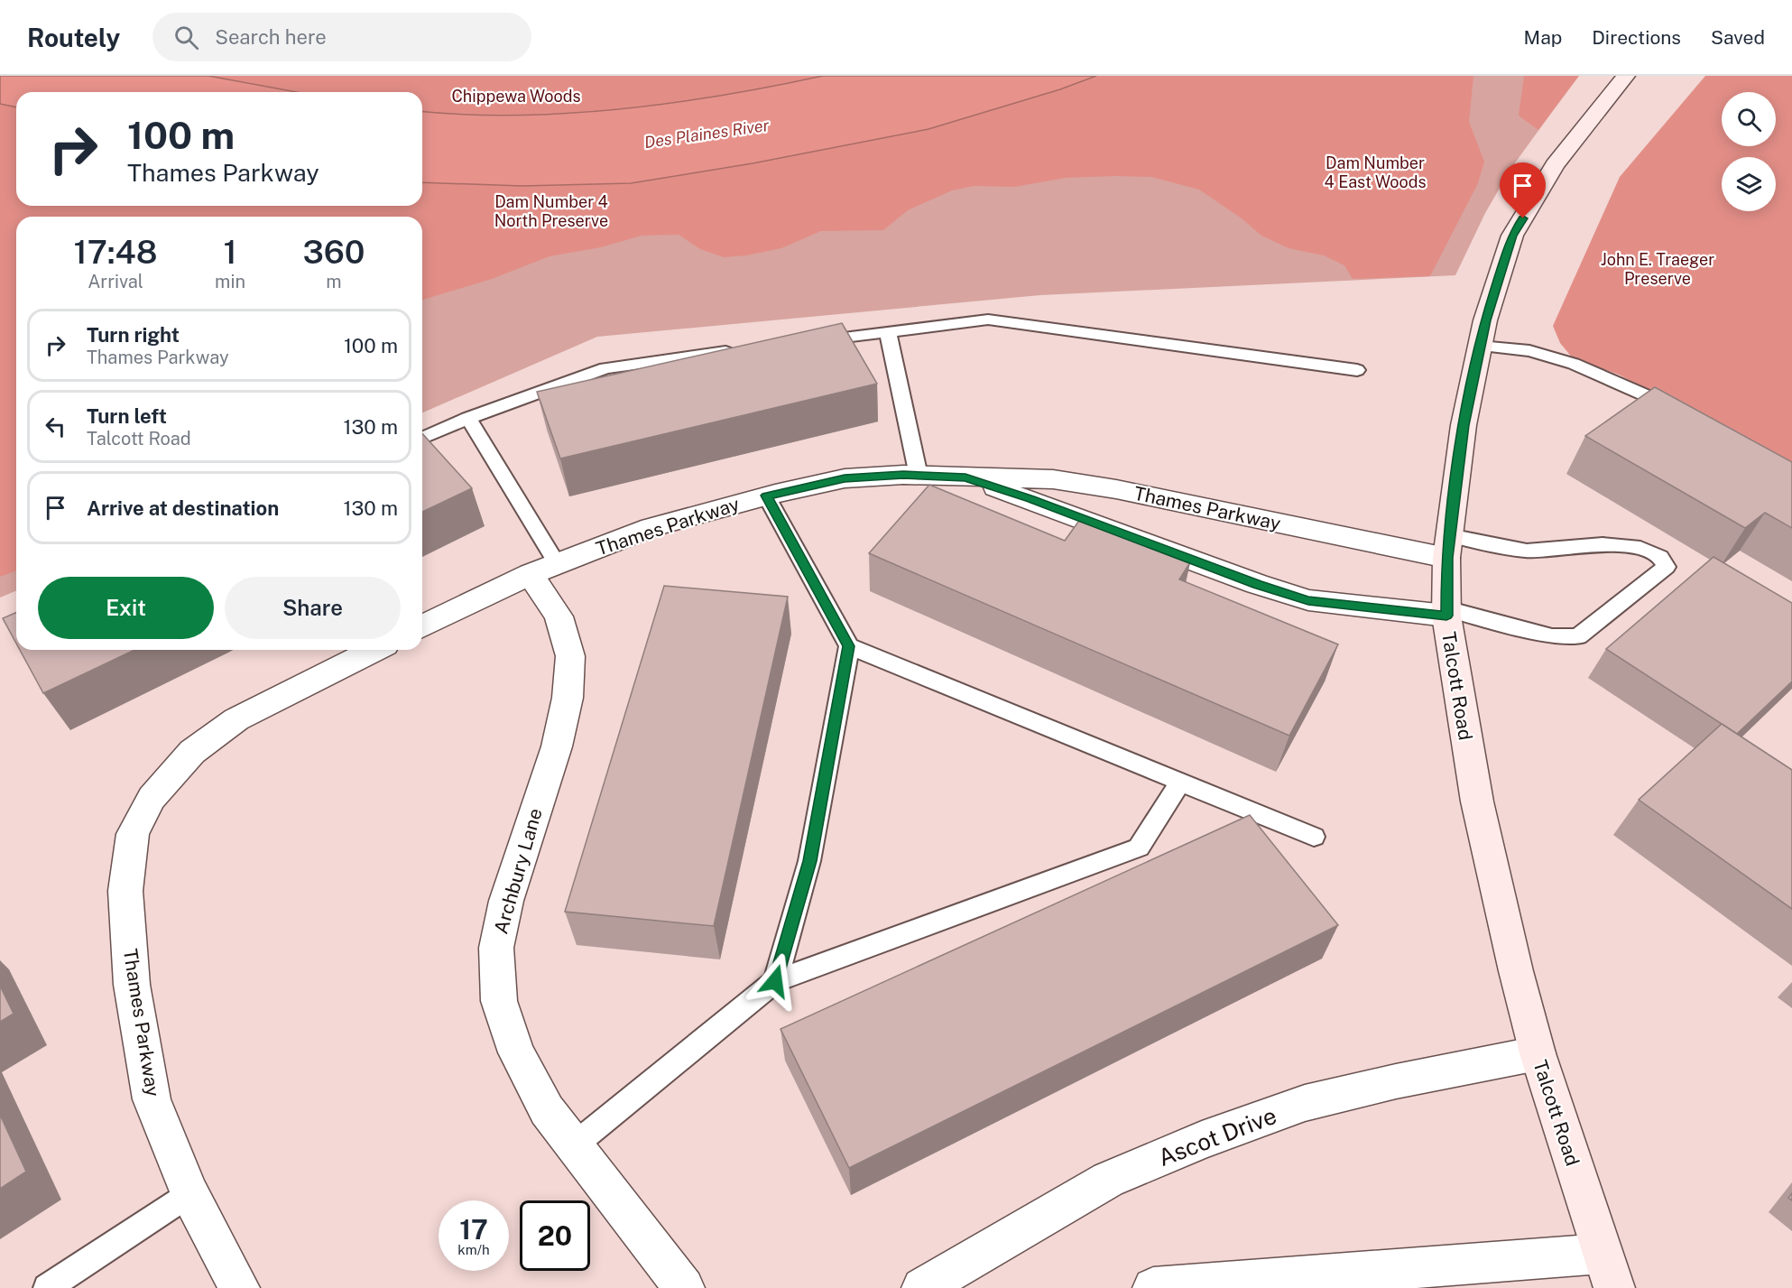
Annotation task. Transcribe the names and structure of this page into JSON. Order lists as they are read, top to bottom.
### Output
{
  "streets": {
    "main road": ["Talcott Road"],
    "street": ["Thames Parkway", "Archbury Lane", "Ascot Drive"]
  },
  "crossings": [
    ["Thames Parkway", "Talcott Road"],
    ["Thames Parkway", "Archbury Lane"],
    ["Talcott Road", "Ascot Drive"]
  ],
  "water": ["Des Plaines River"],
  "parks": [
    "Chippewa Woods",
    "Dam Number 4 East Woods",
    "Dam Number 4 North Preserve",
    "John E. Traeger Preserve"
  ],
  "page": {
    "header": "Routely",
    "search": "Search here",
    "nav": ["Map", "Directions", "Saved"],
    "turn": ["100 m", "Thames Parkway"],
    "eta": [
      "17:48",
      "Arrival",
      "1",
      "min",
      "360",
      "m"
    ],
    "list": [
      {
        "name": "Turn right",
        "note": "Thames Parkway",
        "value": "100 m"
      },
      {
        "name": "Turn left",
        "note": "Talcott Road",
        "value": "130 m"
      },
      {
        "name": "Arrive at destination",
        "value": "130 m"
      }
    ],
    "buttons": ["Exit", "Share"],
    "speed": "17 km/h",
    "limit": "20"
  }
}
